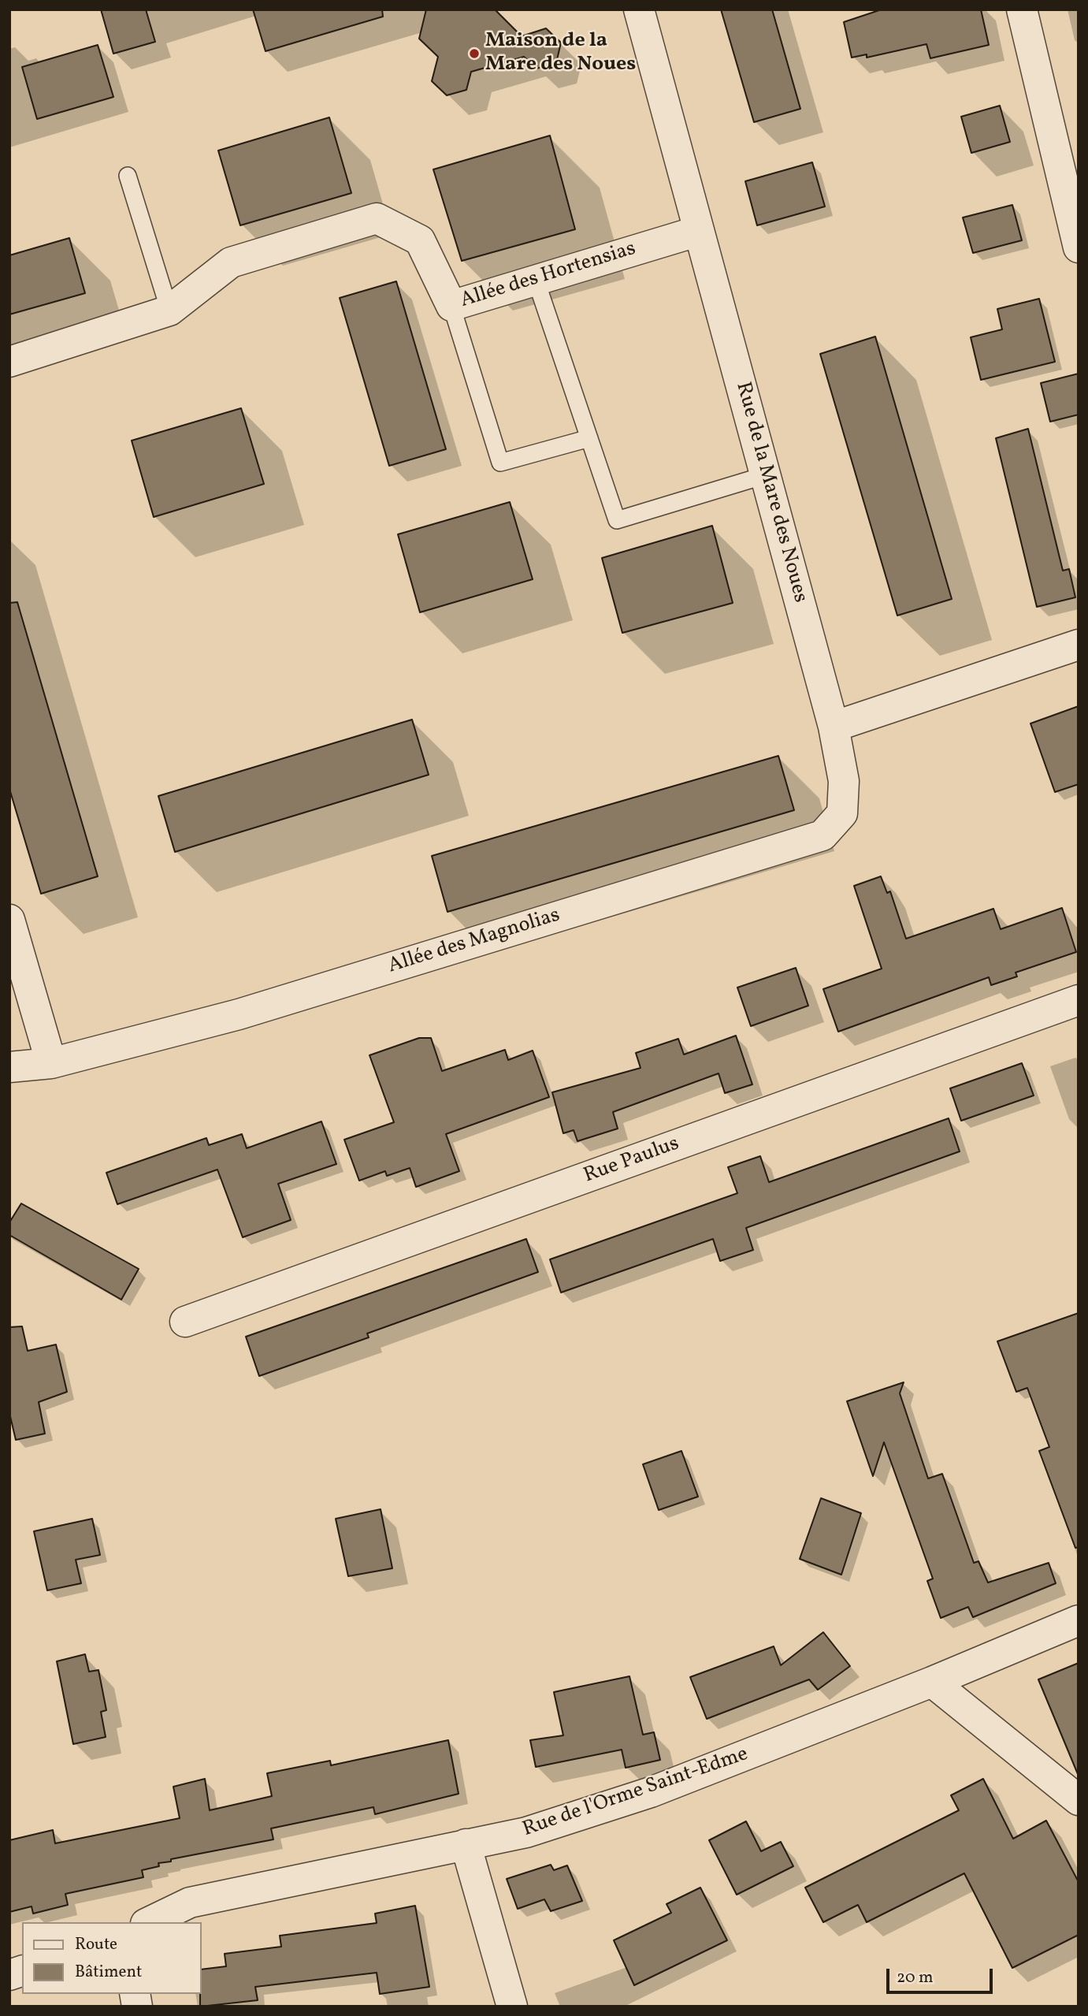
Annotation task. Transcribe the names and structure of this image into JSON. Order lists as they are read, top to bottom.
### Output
{
  "streets": {
    "street": [
      "Allée des Hortensias",
      "Rue de la Mare des Noues",
      "Allée des Magnolias",
      "Rue Paulus",
      "Rue de l'Orme Saint-Edme"
    ]
  },
  "crossings": [
    ["Allée des Hortensias", "Rue de la Mare des Noues"],
    ["Rue de la Mare des Noues", "Allée des Magnolias"]
  ],
  "places": ["Maison de la Mare des Noues"],
  "legend": ["Route", "Bâtiment"],
  "scale_bar": "20 m"
}
